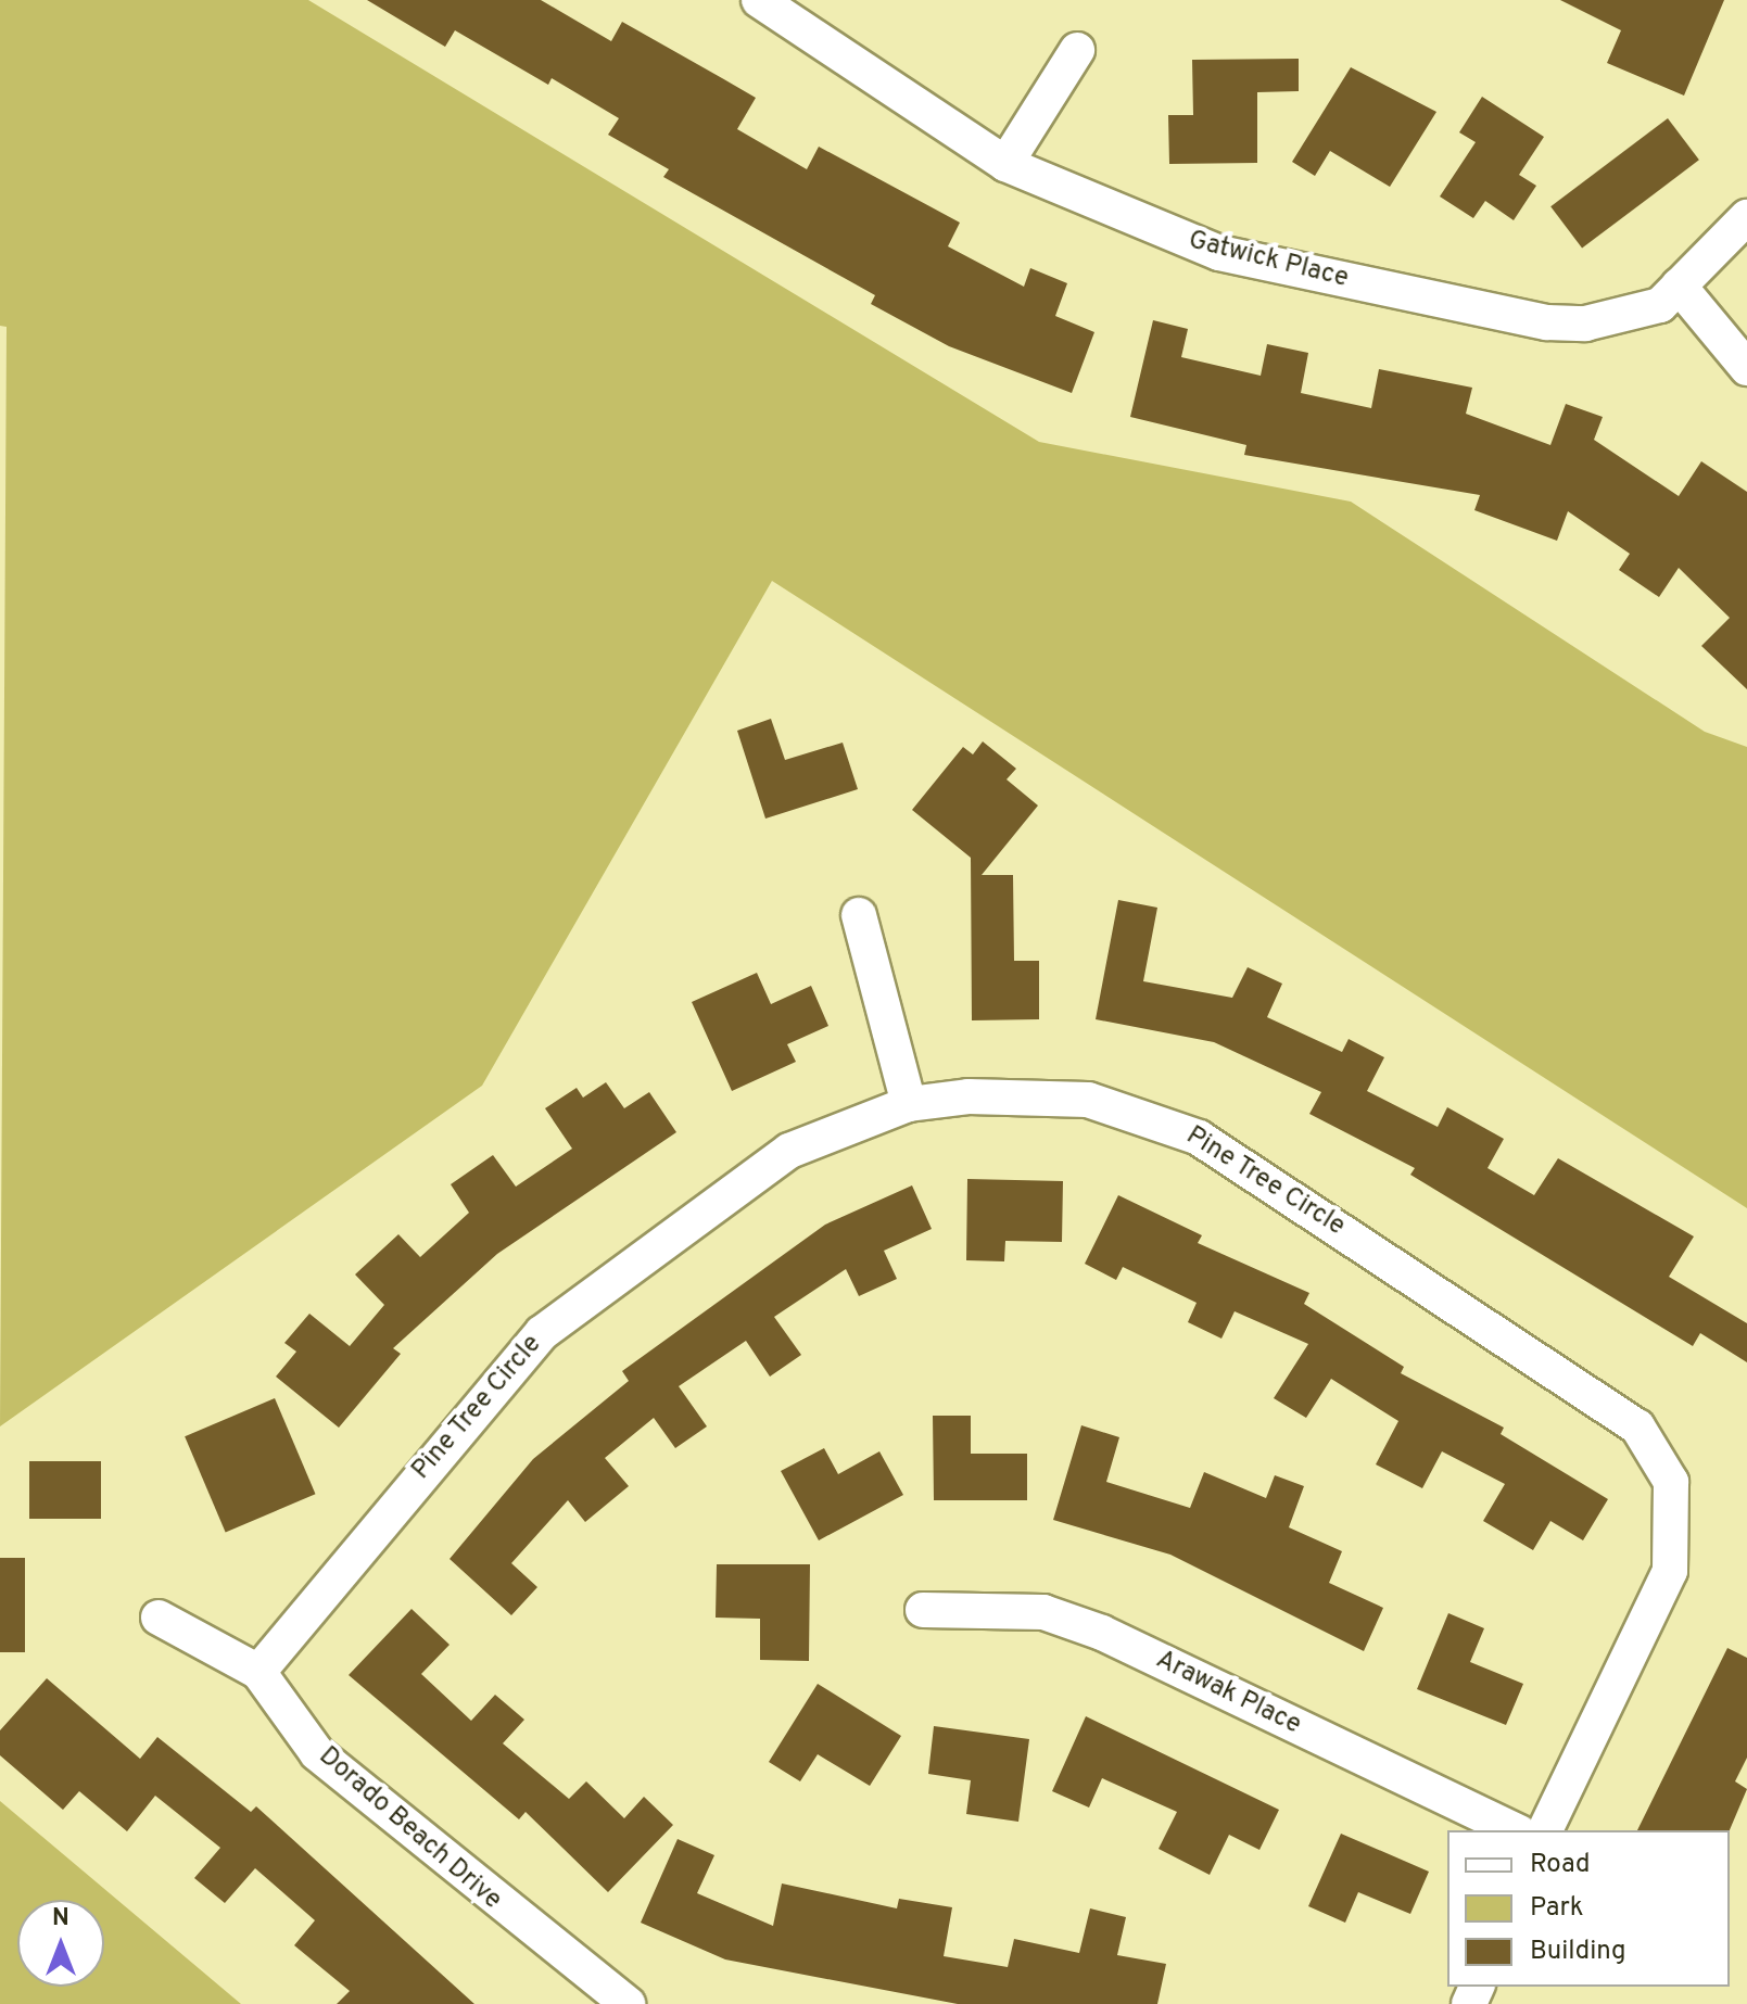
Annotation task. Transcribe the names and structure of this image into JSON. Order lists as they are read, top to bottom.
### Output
{
  "streets": {
    "street": [
      "Gatwick Place",
      "Pine Tree Circle",
      "Arawak Place",
      "Dorado Beach Drive"
    ]
  },
  "crossings": [
    ["Pine Tree Circle", "Dorado Beach Drive"]
  ],
  "legend": ["Road", "Park", "Building"],
  "north": "top"
}
